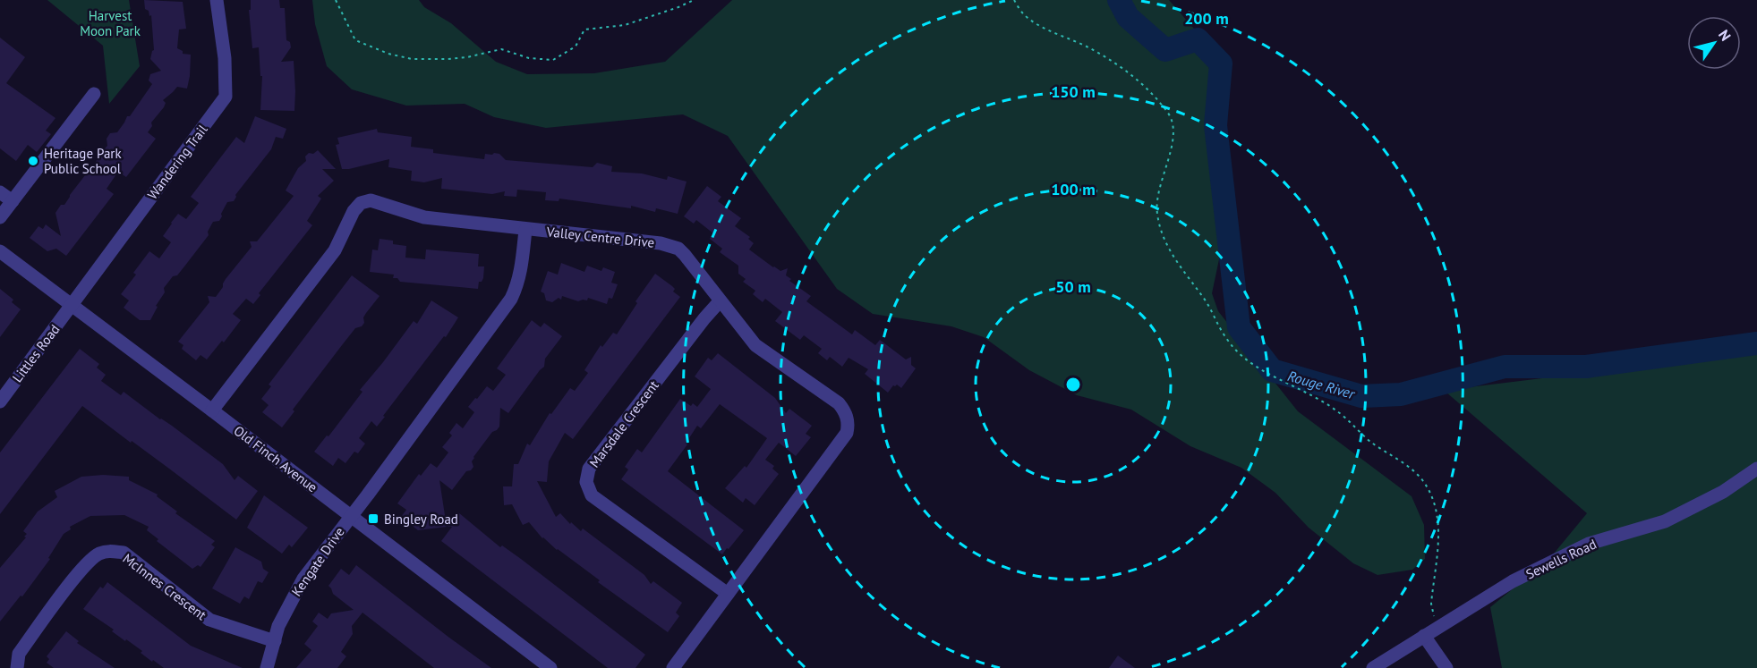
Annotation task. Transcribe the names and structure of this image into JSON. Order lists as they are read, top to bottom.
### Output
{
  "streets": {
    "street": [
      "Wandering Trail",
      "Valley Centre Drive",
      "Littles Road",
      "Marsdale Crescent",
      "Old Finch Avenue",
      "Sewells Road",
      "Kengate Drive",
      "McInnes Crescent"
    ]
  },
  "crossings": [
    ["Wandering Trail", "Littles Road"],
    ["Wandering Trail", "Old Finch Avenue"],
    ["Valley Centre Drive", "Marsdale Crescent"],
    ["Valley Centre Drive", "Old Finch Avenue"],
    ["Littles Road", "Old Finch Avenue"],
    ["Old Finch Avenue", "Kengate Drive"],
    ["Kengate Drive", "McInnes Crescent"]
  ],
  "water": ["Rouge River"],
  "parks": ["Harvest Moon Park"],
  "places": {
    "other": ["Heritage Park Public School"],
    "transit": ["Bingley Road"]
  },
  "north": "top right",
  "rings": [
    "200 m",
    "150 m",
    "100 m",
    "50 m"
  ]
}
